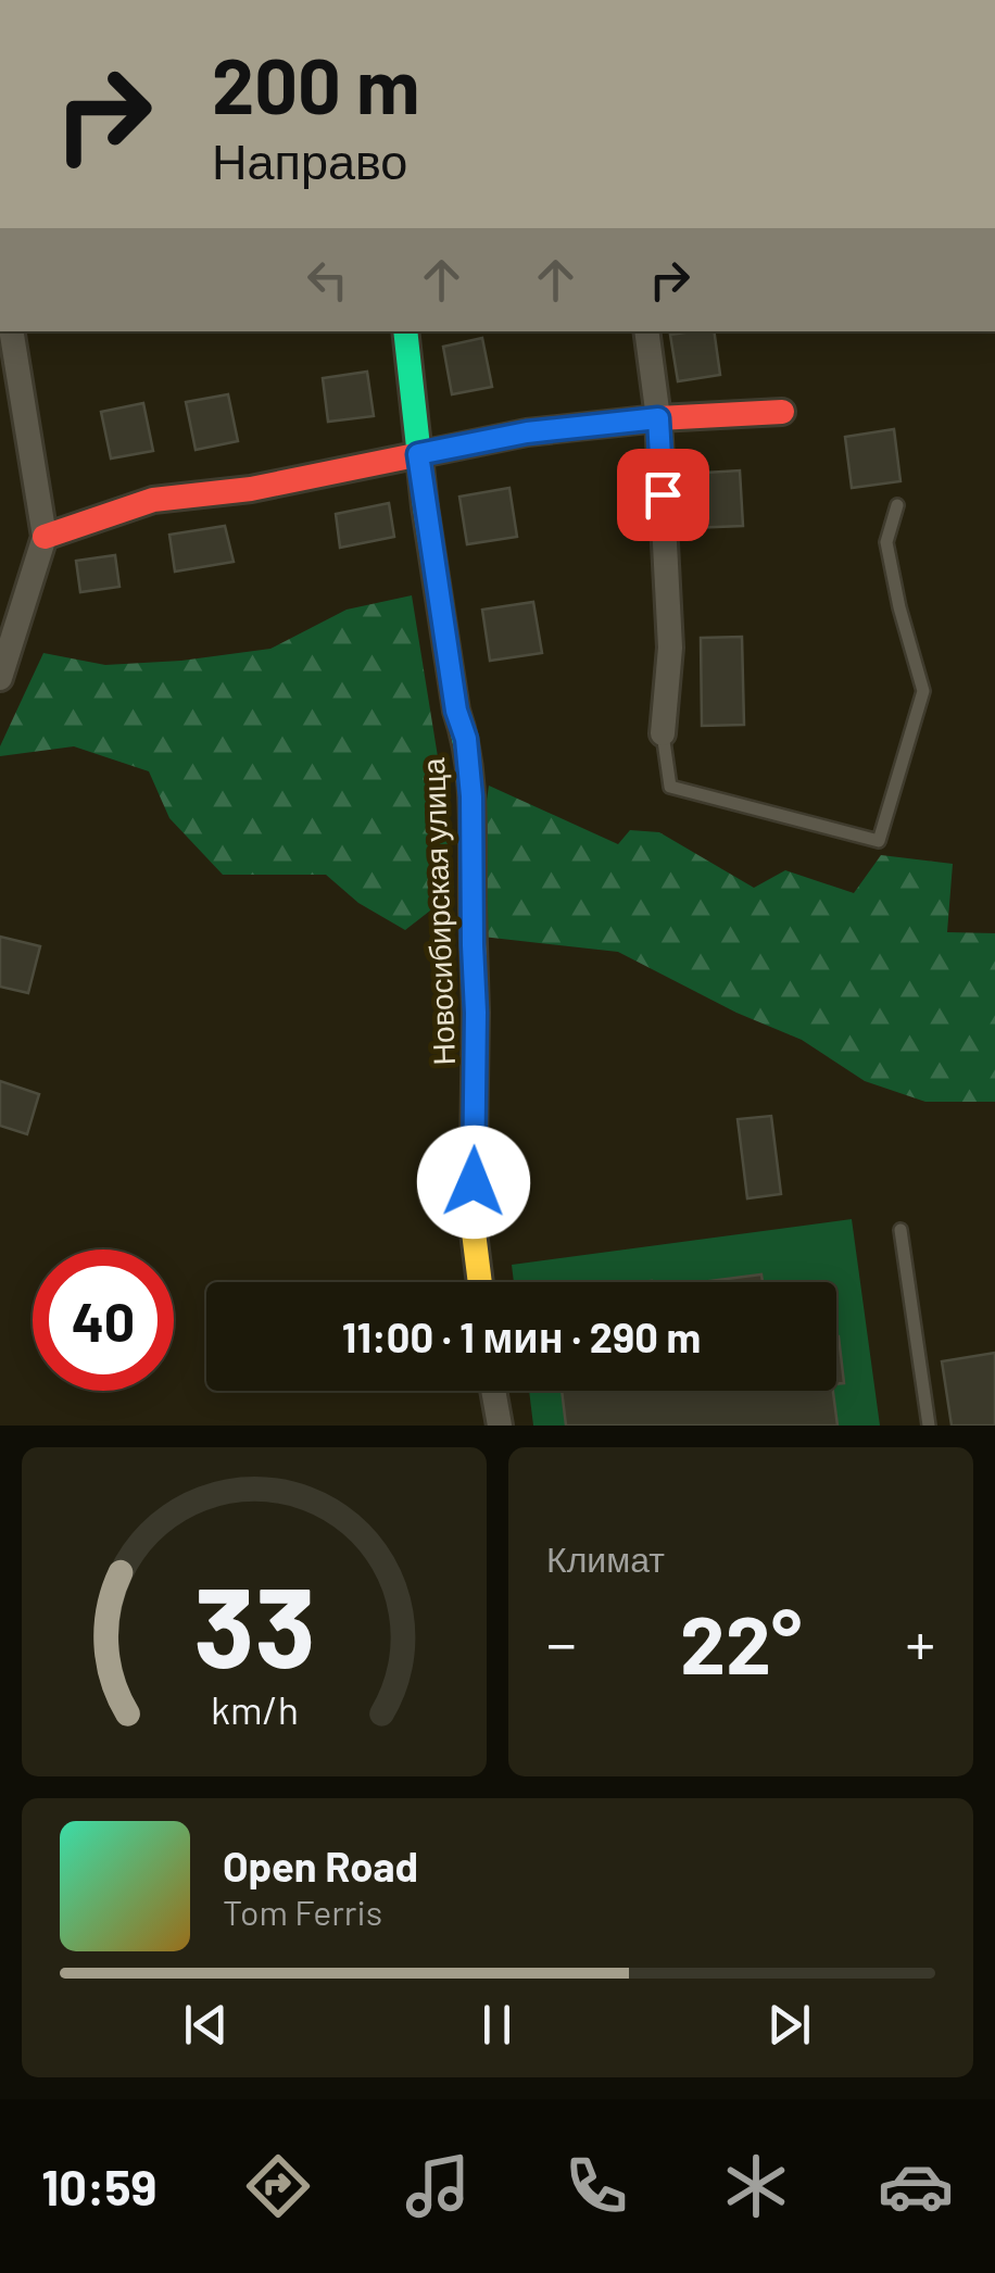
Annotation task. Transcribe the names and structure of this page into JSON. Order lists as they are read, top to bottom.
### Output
{
  "streets": {
    "street": ["Новосибирская улица"]
  },
  "page": {
    "turn": ["200 m", "Направо"],
    "limit": "40",
    "trip": "11:00 · 1 мин · 290 m",
    "tile": "Климат",
    "heat": ["−", "22°", "+"],
    "song": ["Open Road", "Tom Ferris"],
    "tabs": "10:59",
    "gauge": ["33", "km/h"]
  }
}
